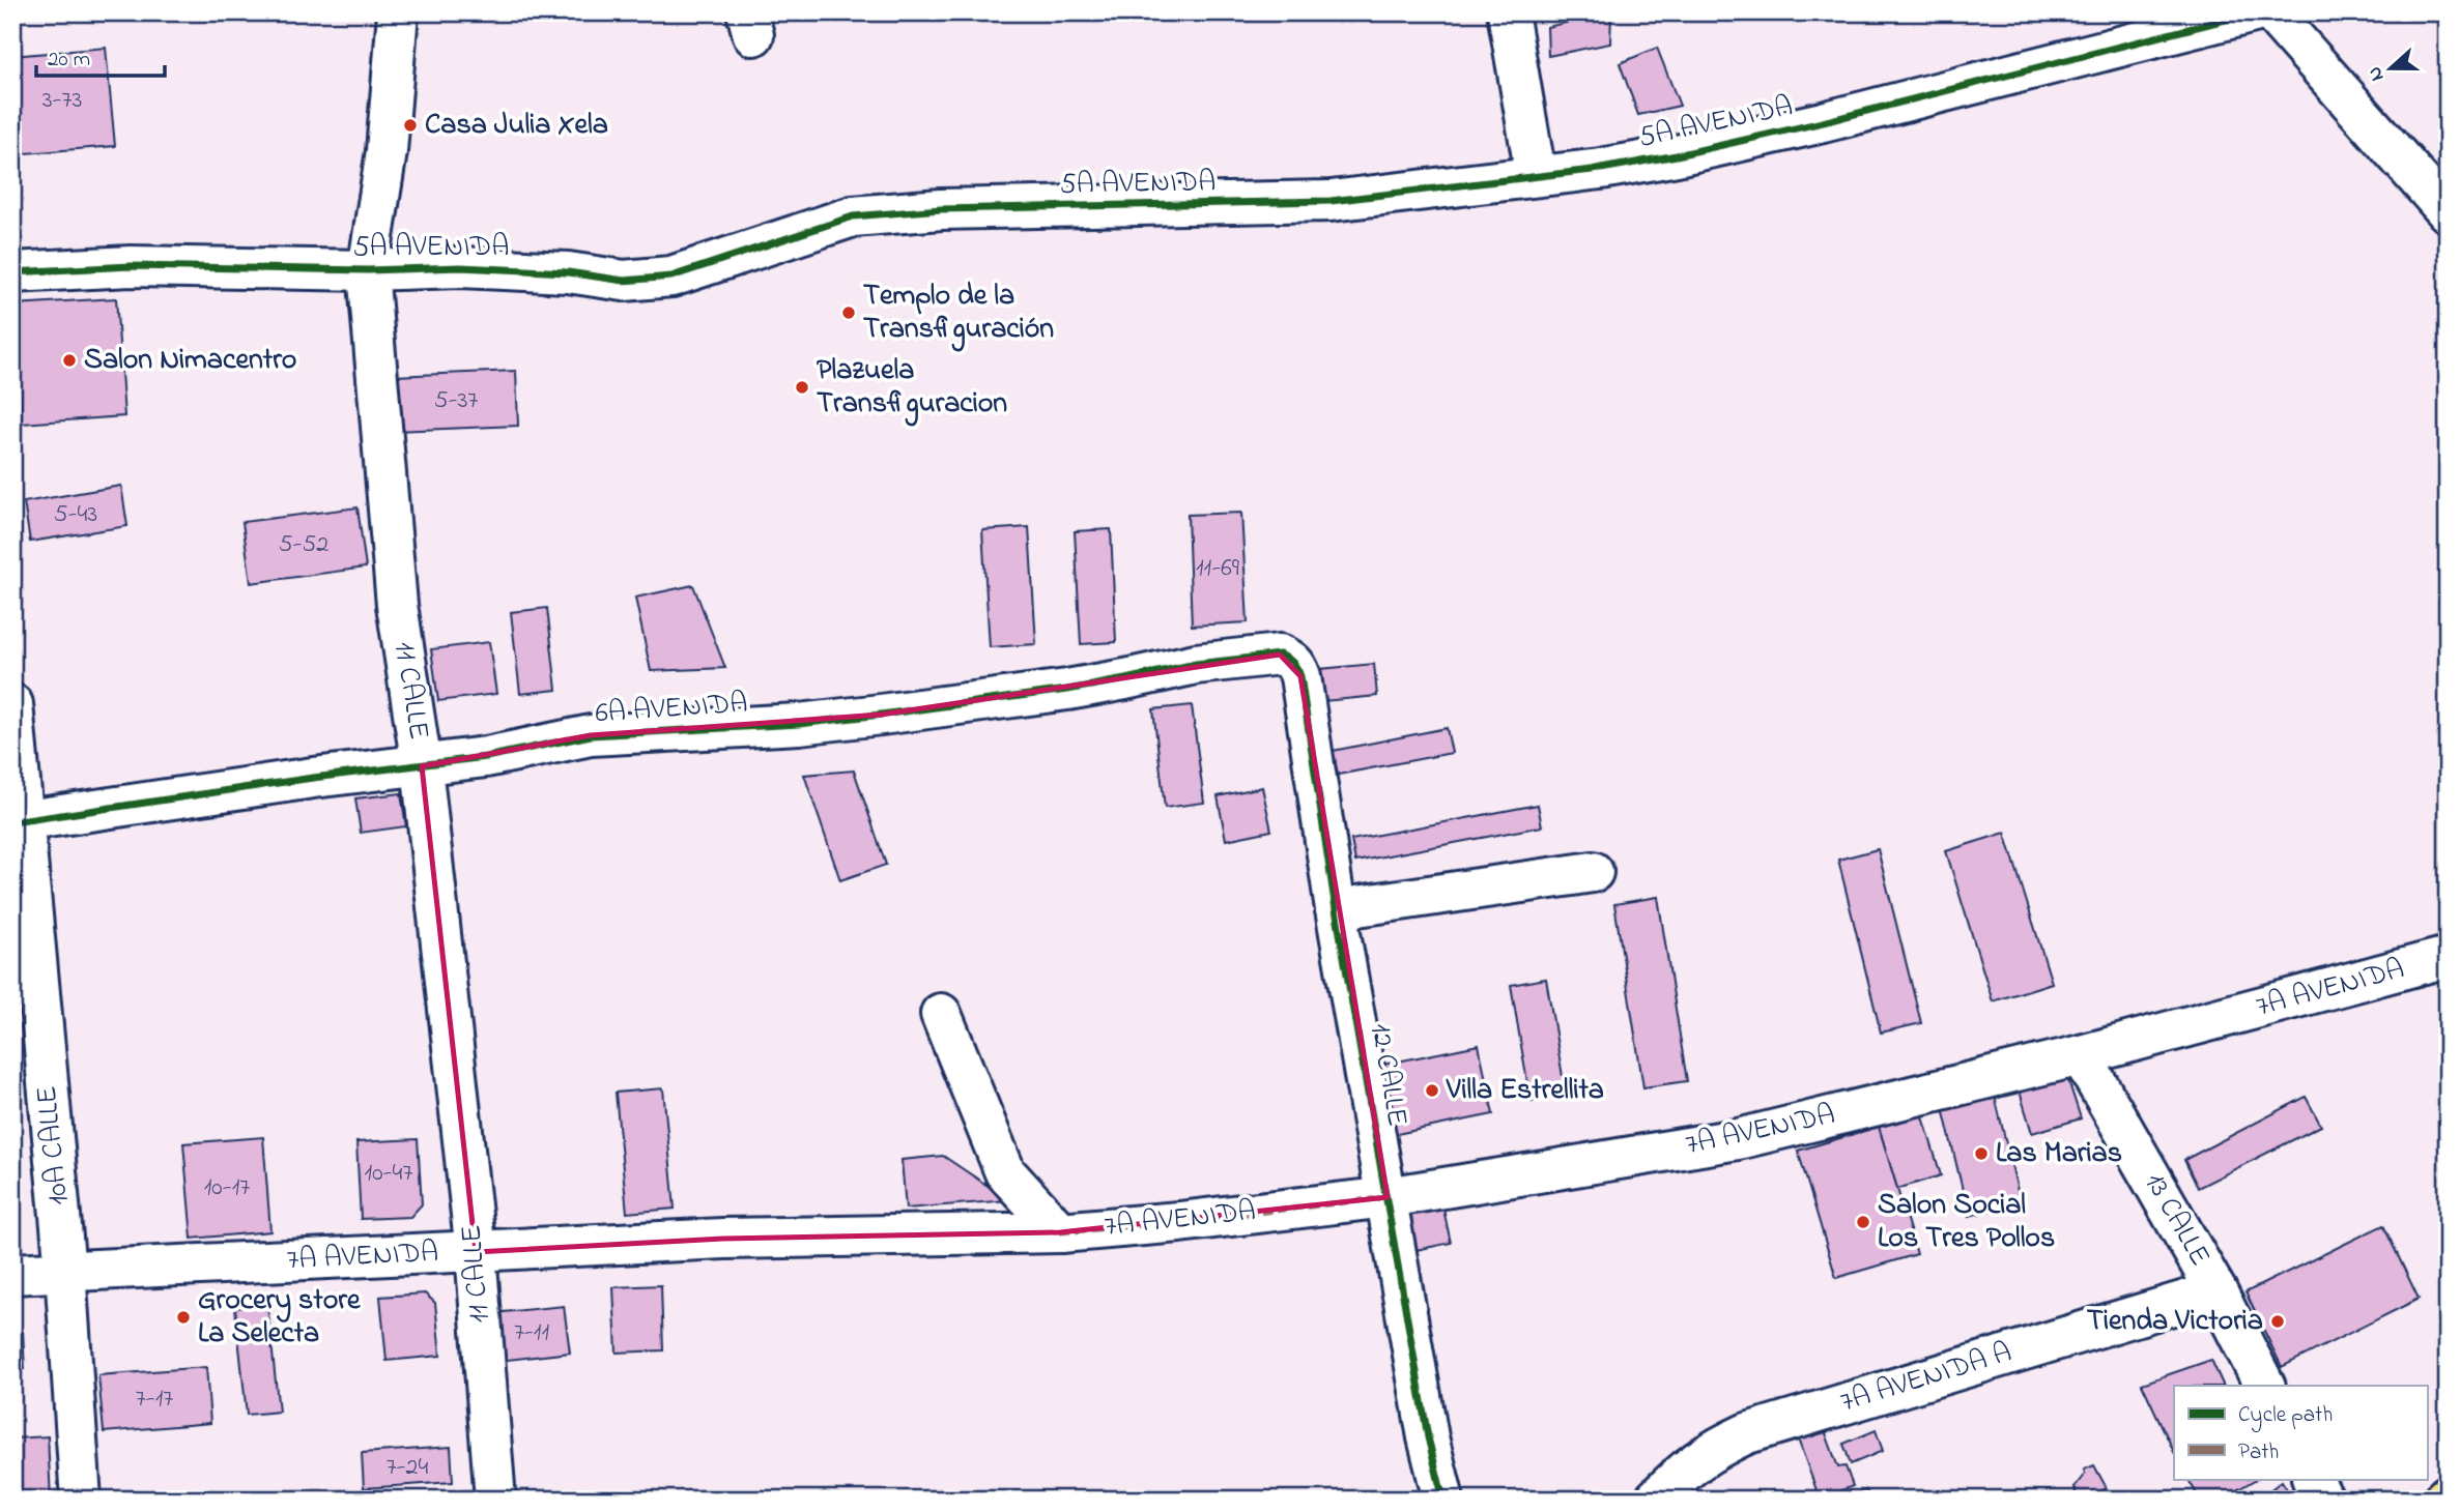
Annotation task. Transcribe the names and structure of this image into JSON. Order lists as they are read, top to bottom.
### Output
{
  "streets": {
    "street": [
      "5A AVENIDA",
      "11 CALLE",
      "6A AVENIDA",
      "7A AVENIDA",
      "12 CALLE",
      "10A CALLE",
      "13 CALLE",
      "7A AVENIDA A"
    ]
  },
  "crossings": [
    ["5A AVENIDA", "11 CALLE"],
    ["11 CALLE", "6A AVENIDA"],
    ["11 CALLE", "7A AVENIDA"],
    ["6A AVENIDA", "12 CALLE"],
    ["6A AVENIDA", "10A CALLE"],
    ["7A AVENIDA", "12 CALLE"],
    ["7A AVENIDA", "10A CALLE"],
    ["7A AVENIDA", "13 CALLE"],
    ["13 CALLE", "7A AVENIDA A"]
  ],
  "places": [
    "Casa Julia Xela",
    "Templo de la Transfiguración",
    "Salon Nimacentro",
    "Plazuela Transfiguracion",
    "Villa Estrellita",
    "Las Marias",
    "Salon Social Los Tres Pollos",
    "Grocery store La Selecta",
    "Tienda Victoria"
  ],
  "house_numbers": [
    "3-73",
    "5-37",
    "5-43",
    "5-52",
    "11-69",
    "10-47",
    "10-17",
    "7-11",
    "7-17",
    "7-24"
  ],
  "legend": ["Cycle path", "Path"],
  "scale_bar": "20 m",
  "north": "left"
}
